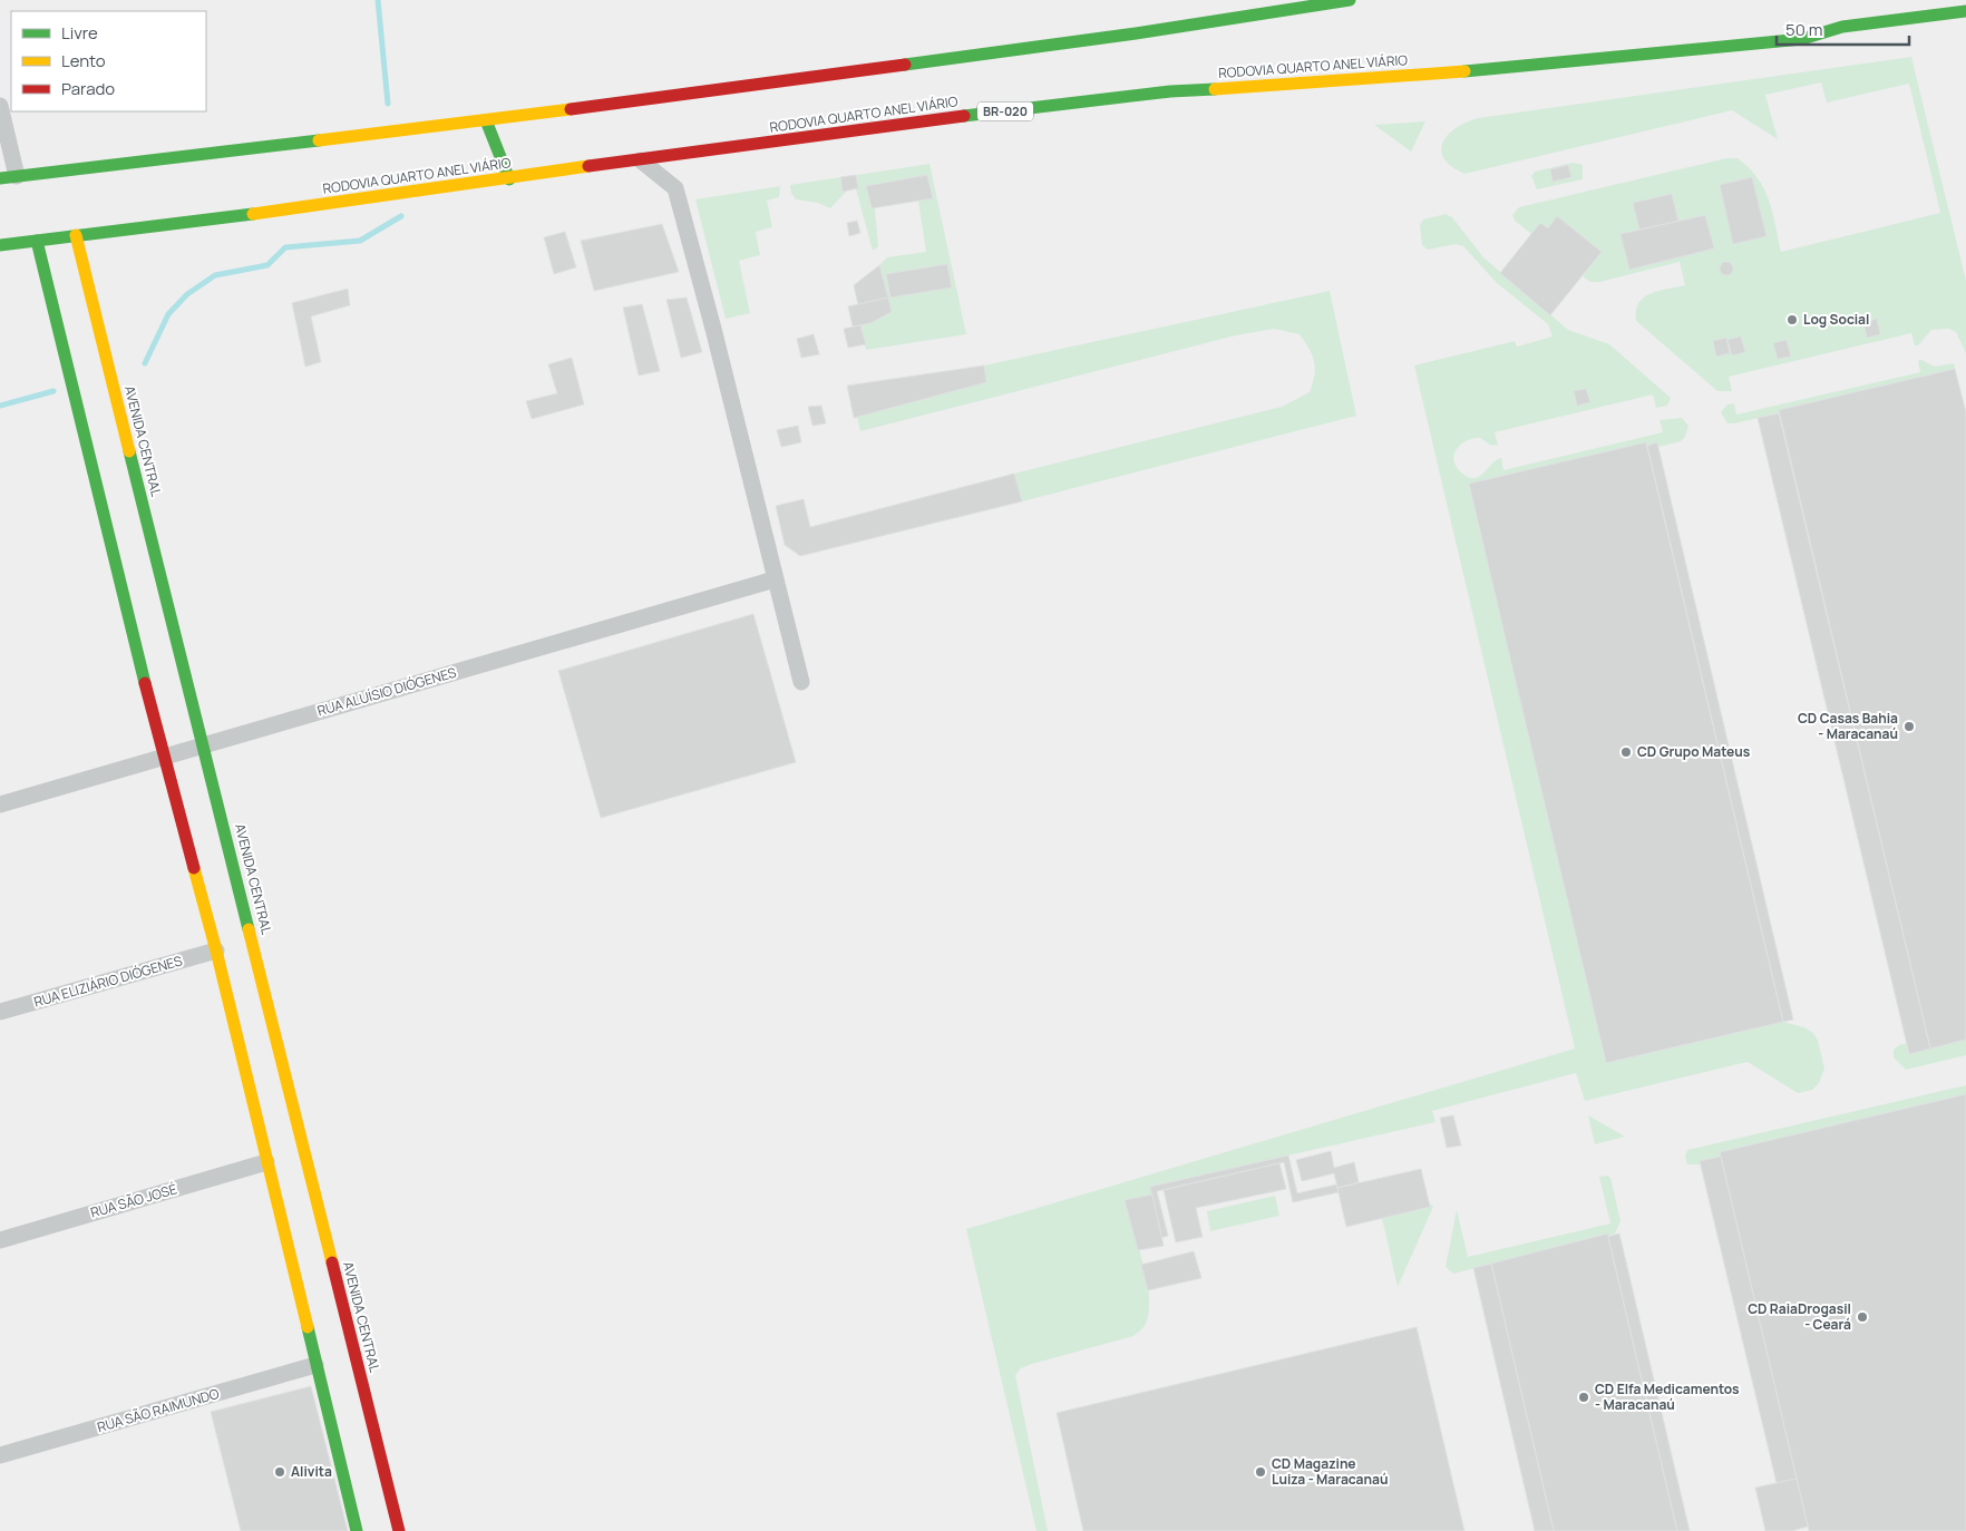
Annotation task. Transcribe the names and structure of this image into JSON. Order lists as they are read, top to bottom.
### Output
{
  "streets": {
    "main road": ["RODOVIA QUARTO ANEL VIÁRIO", "BR-020", "AVENIDA CENTRAL"],
    "street": [
      "RUA ALUÍSIO DIÓGENES",
      "RUA ELIZIÁRIO DIÓGENES",
      "RUA SÃO JOSÉ",
      "RUA SÃO RAIMUNDO"
    ]
  },
  "crossings": [
    ["RODOVIA QUARTO ANEL VIÁRIO", "AVENIDA CENTRAL"],
    ["AVENIDA CENTRAL", "RUA ALUÍSIO DIÓGENES"]
  ],
  "places": [
    "Log Social",
    "CD Casas Bahia - Maracanaú",
    "CD Grupo Mateus",
    "CD RaiaDrogasil - Ceará",
    "CD Elfa Medicamentos - Maracanaú",
    "Alivita",
    "CD Magazine Luiza - Maracanaú"
  ],
  "legend": ["Livre", "Lento", "Parado"],
  "scale_bar": "50 m"
}
